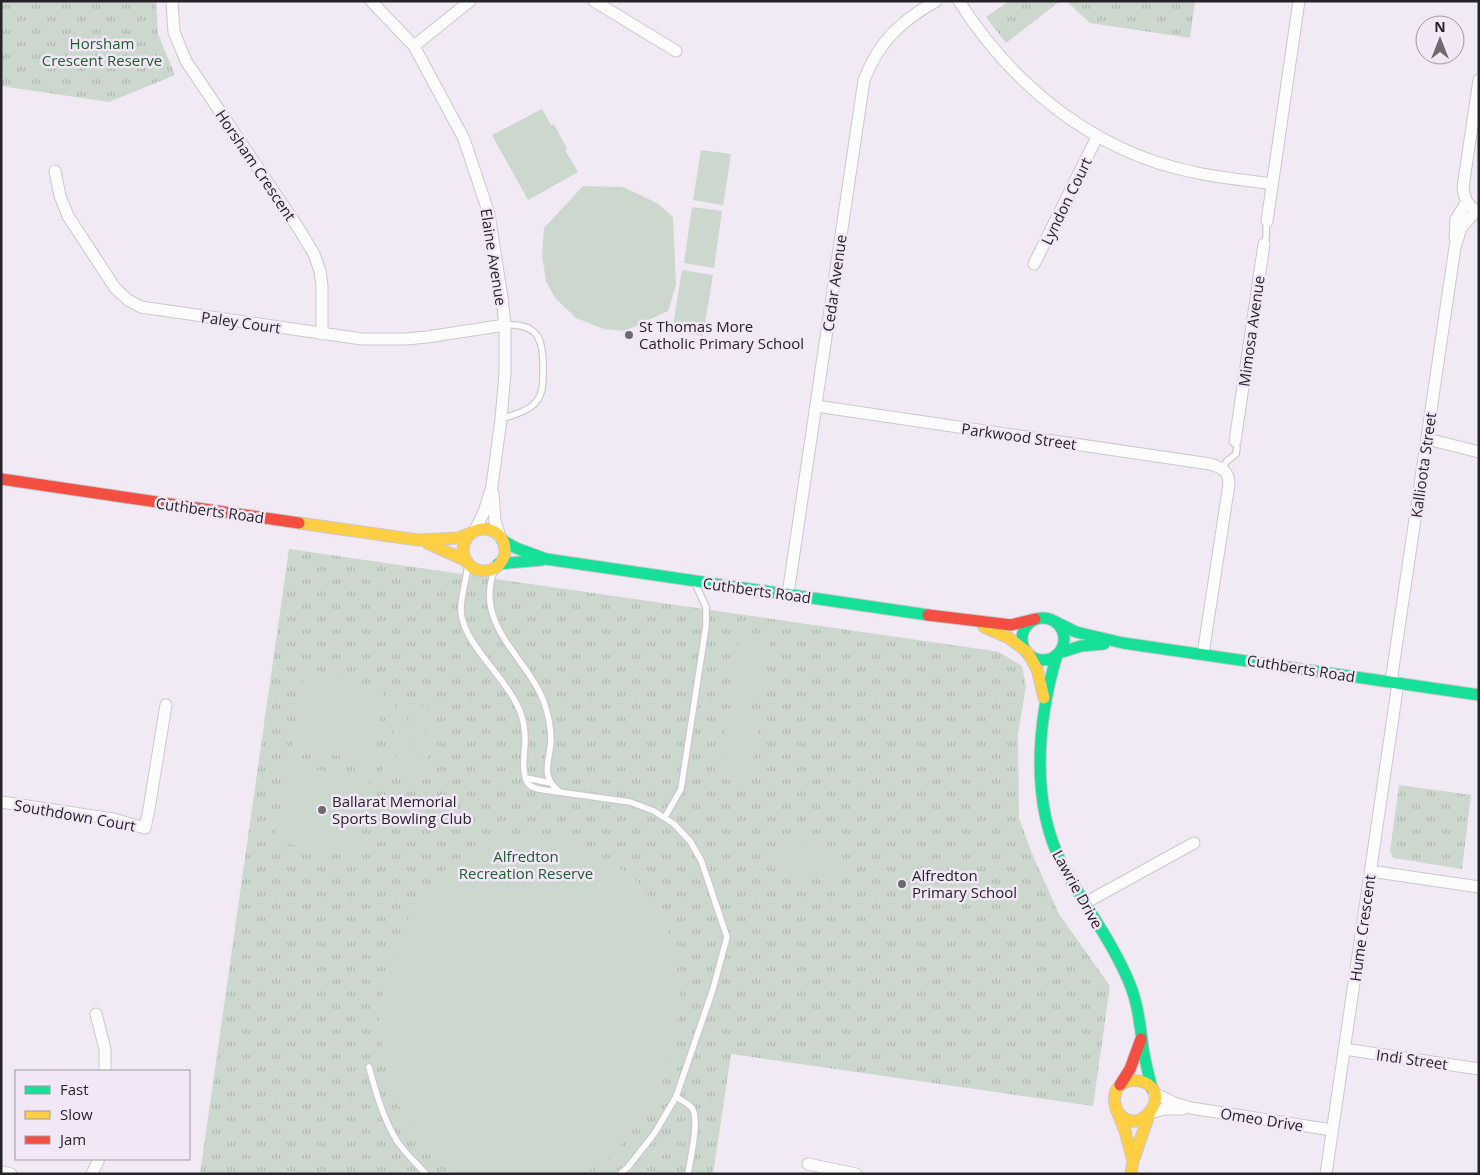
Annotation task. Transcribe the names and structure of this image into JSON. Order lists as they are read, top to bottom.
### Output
{
  "streets": {
    "street": [
      "Horsham Crescent",
      "Lyndon Court",
      "Elaine Avenue",
      "Cedar Avenue",
      "Paley Court",
      "Mimosa Avenue",
      "Parkwood Street",
      "Kallioota Street",
      "Cuthberts Road",
      "Southdown Court",
      "Lawrie Drive",
      "Hume Crescent",
      "Indi Street",
      "Omeo Drive"
    ]
  },
  "crossings": [
    ["Horsham Crescent", "Paley Court"],
    ["Elaine Avenue", "Paley Court"],
    ["Elaine Avenue", "Cuthberts Road"],
    ["Cedar Avenue", "Parkwood Street"],
    ["Cedar Avenue", "Cuthberts Road"],
    ["Mimosa Avenue", "Parkwood Street"],
    ["Kallioota Street", "Cuthberts Road"],
    ["Kallioota Street", "Hume Crescent"],
    ["Cuthberts Road", "Lawrie Drive"],
    ["Cuthberts Road", "Hume Crescent"],
    ["Lawrie Drive", "Omeo Drive"],
    ["Hume Crescent", "Indi Street"],
    ["Hume Crescent", "Omeo Drive"]
  ],
  "parks": ["Horsham Crescent Reserve", "Alfredton Recreation Reserve"],
  "places": ["St Thomas More Catholic Primary School", "Ballarat Memorial Sports Bowling Club", "Alfredton Primary School"],
  "legend": ["Fast", "Slow", "Jam"],
  "north": "top"
}
